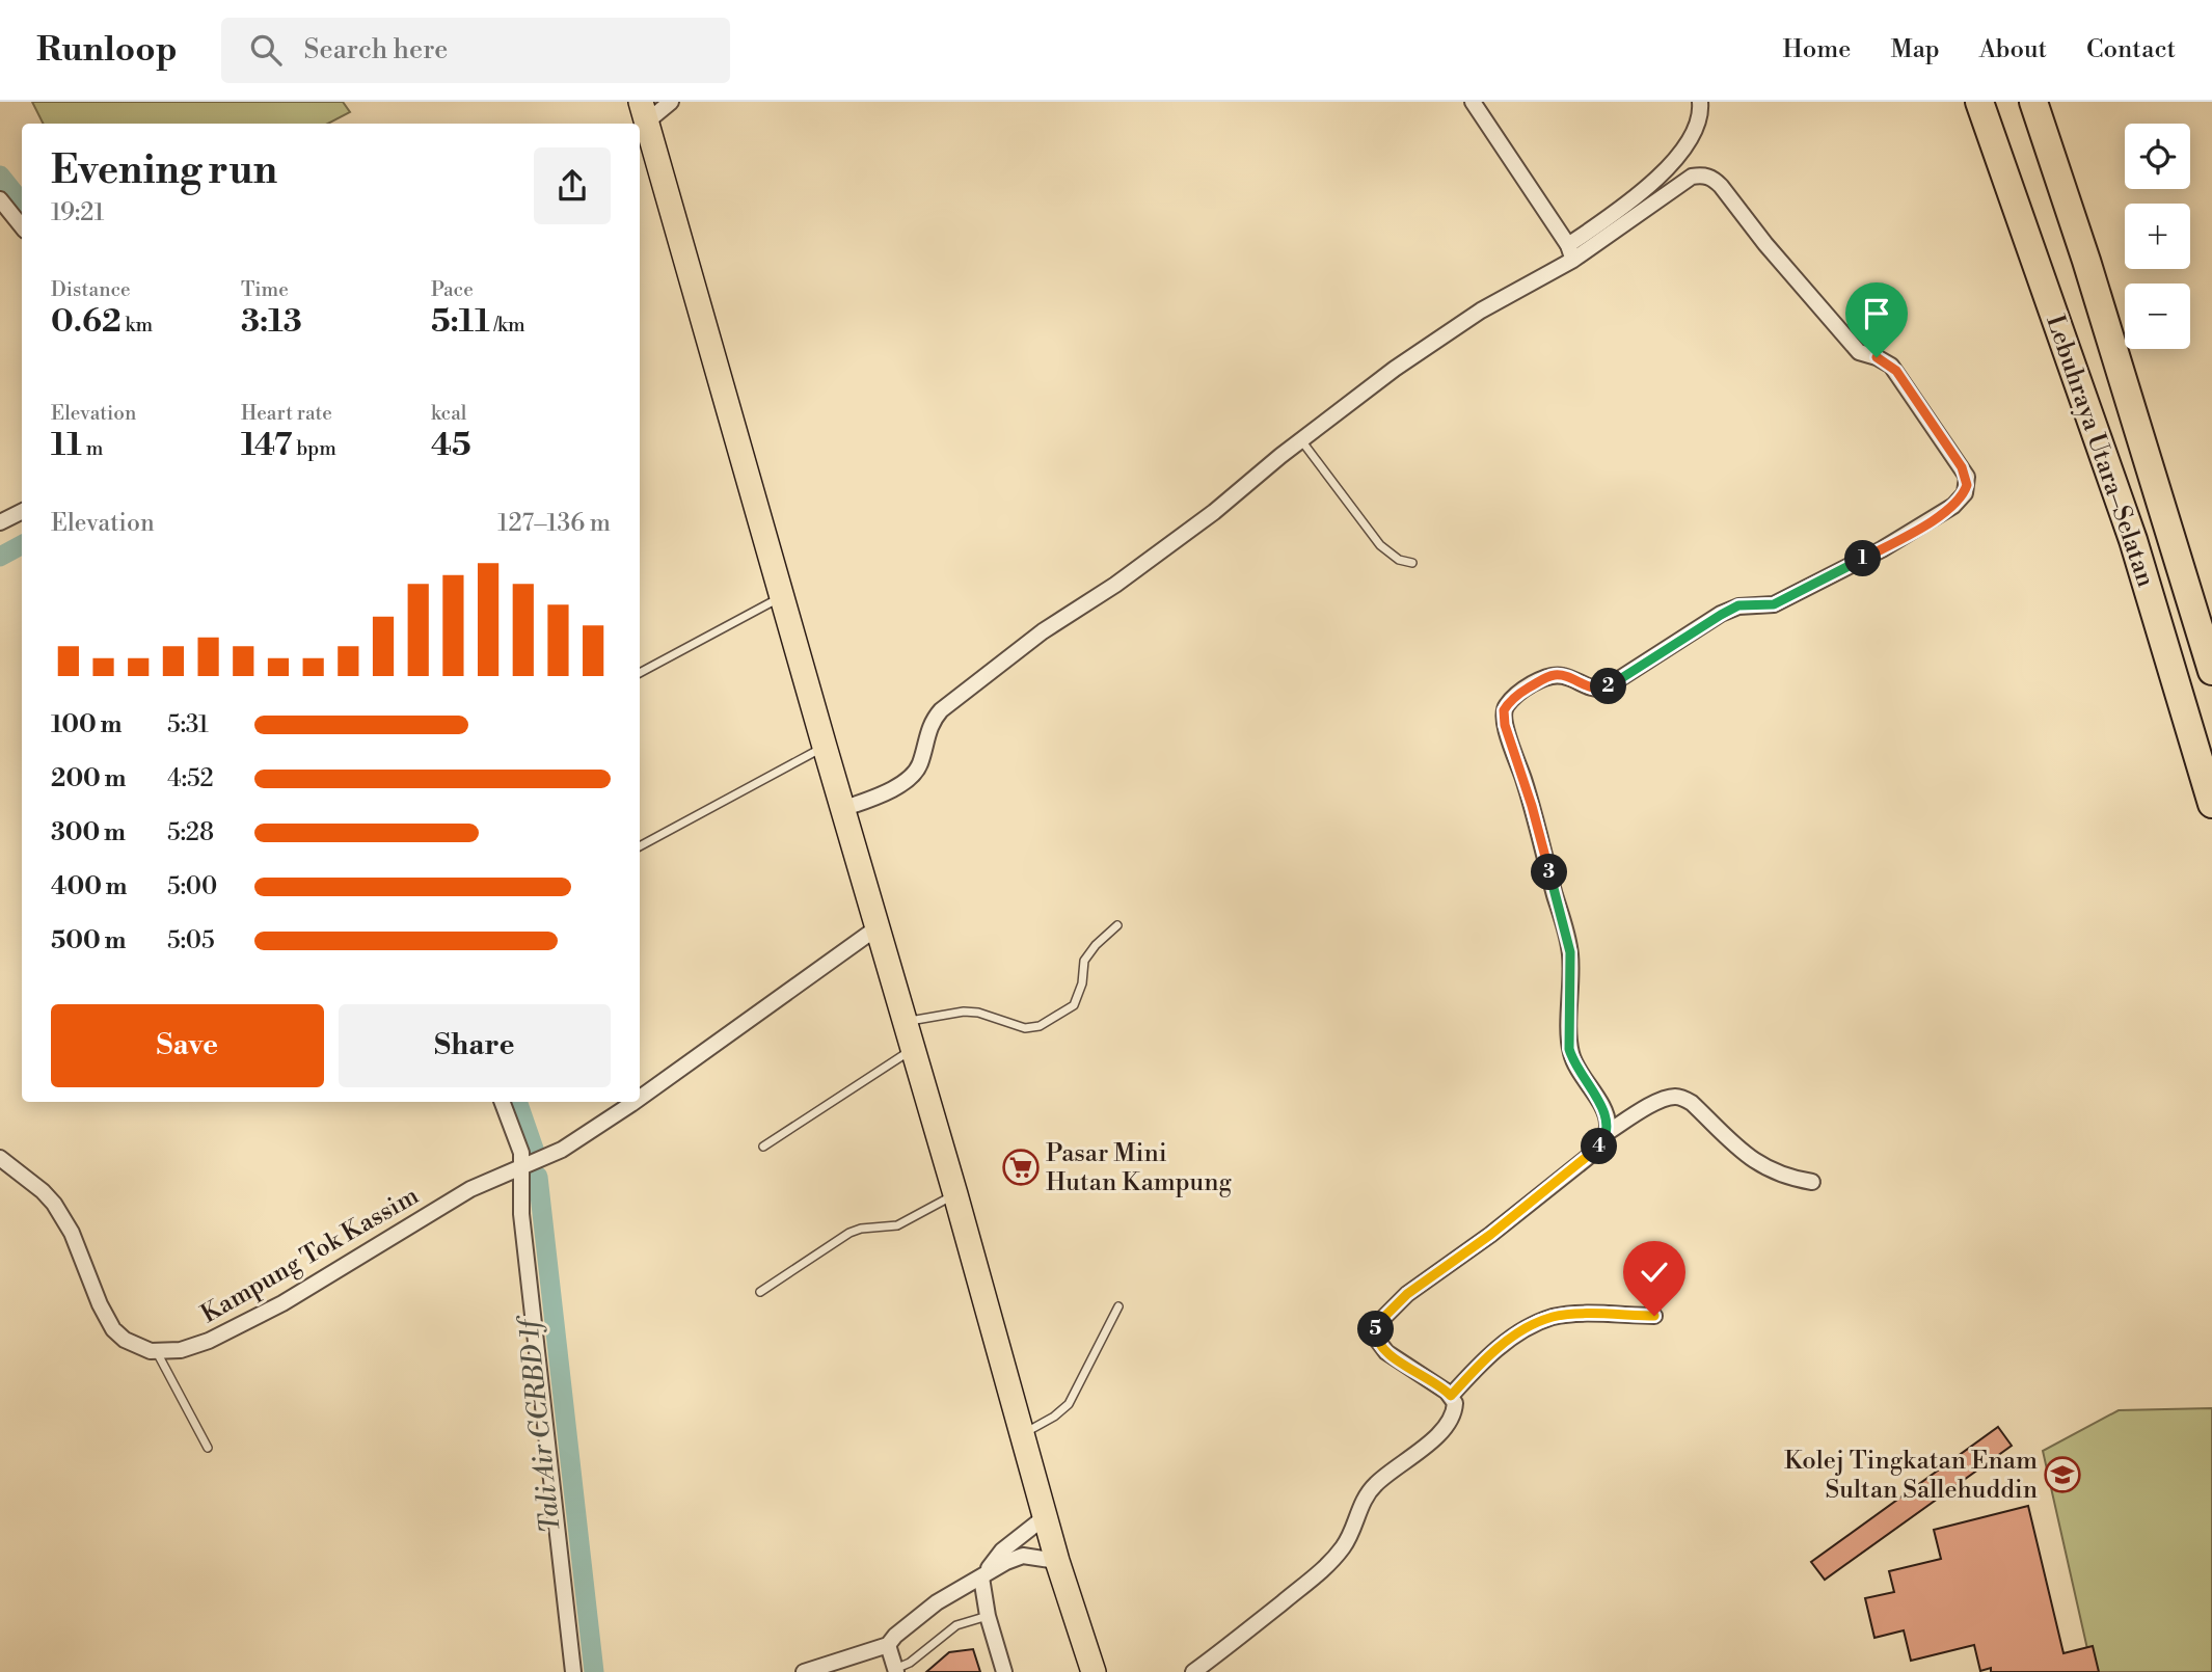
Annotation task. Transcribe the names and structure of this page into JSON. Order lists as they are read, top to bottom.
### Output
{
  "streets": {
    "highway": ["Lebuhraya Utara–Selatan"],
    "street": ["Kampung Tok Kassim"]
  },
  "water": ["Tali Air CCRBD 1f"],
  "places": {
    "supermarket": ["Pasar Mini Hutan Kampung"],
    "school or university": ["Kolej Tingkatan Enam Sultan Sallehuddin"]
  },
  "page": {
    "header": "Runloop",
    "search": "Search here",
    "nav": [
      "Home",
      "Map",
      "About",
      "Contact"
    ],
    "map_buttons": ["+", "−"],
    "heading": ["Evening run", "19:21"],
    "stats": [
      ["Distance", "0.62 km"],
      ["Time", "3:13"],
      ["Pace", "5:11 /km"],
      ["Elevation", "11 m"],
      ["Heart rate", "147 bpm"],
      ["kcal", "45"]
    ],
    "chart": ["Elevation", "127–136 m"],
    "pins": [
      "1",
      "2",
      "3",
      "4",
      "5"
    ],
    "list": [
      {
        "name": "100 m",
        "note": "5:31"
      },
      {
        "name": "200 m",
        "note": "4:52"
      },
      {
        "name": "300 m",
        "note": "5:28"
      },
      {
        "name": "400 m",
        "note": "5:00"
      },
      {
        "name": "500 m",
        "note": "5:05"
      }
    ],
    "buttons": ["Save", "Share"]
  }
}
